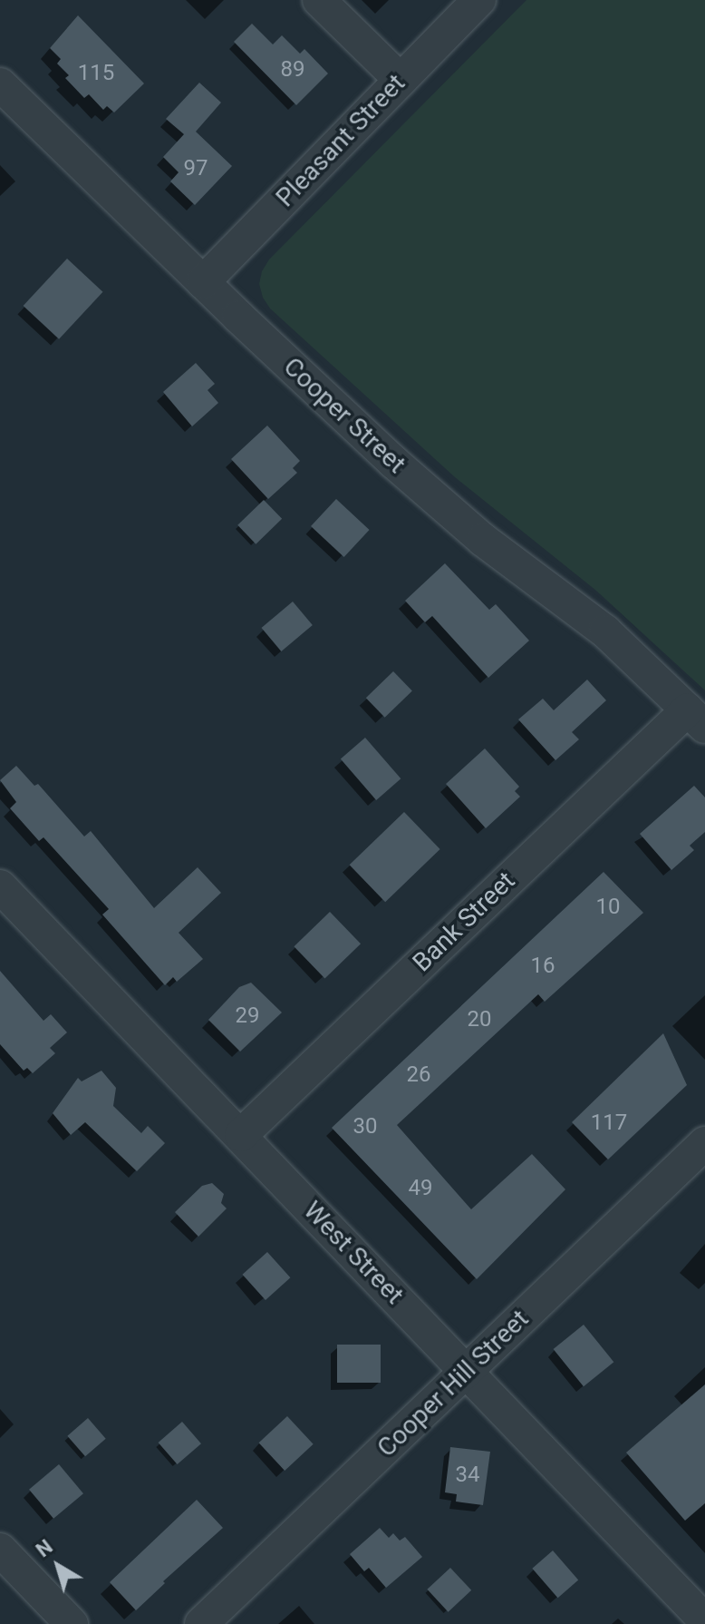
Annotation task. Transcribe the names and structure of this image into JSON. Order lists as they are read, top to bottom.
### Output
{
  "streets": {
    "street": [
      "Pleasant Street",
      "Cooper Street",
      "Bank Street",
      "West Street",
      "Cooper Hill Street"
    ]
  },
  "crossings": [
    ["Pleasant Street", "Cooper Street"],
    ["Cooper Street", "Bank Street"],
    ["Bank Street", "West Street"],
    ["West Street", "Cooper Hill Street"]
  ],
  "house_numbers": [
    "89",
    "115",
    "97",
    "10",
    "16",
    "29",
    "20",
    "26",
    "117",
    "30",
    "49",
    "34"
  ],
  "north": "top left"
}
